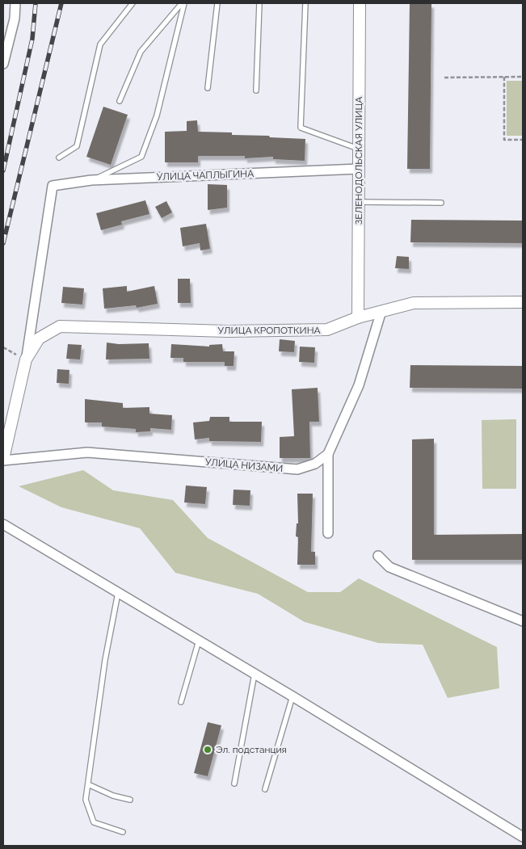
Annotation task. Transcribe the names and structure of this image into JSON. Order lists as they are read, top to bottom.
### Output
{
  "streets": {
    "street": [
      "ЗЕЛЕНОДОЛЬСКАЯ УЛИЦА",
      "УЛИЦА ЧАПЛЫГИНА",
      "УЛИЦА КРОПОТКИНА",
      "УЛИЦА НИЗАМИ"
    ]
  },
  "crossings": [
    ["ЗЕЛЕНОДОЛЬСКАЯ УЛИЦА", "УЛИЦА ЧАПЛЫГИНА"],
    ["ЗЕЛЕНОДОЛЬСКАЯ УЛИЦА", "УЛИЦА КРОПОТКИНА"],
    ["УЛИЦА ЧАПЛЫГИНА", "УЛИЦА КРОПОТКИНА"],
    ["УЛИЦА КРОПОТКИНА", "УЛИЦА НИЗАМИ"]
  ],
  "places": ["Эл. подстанция"]
}
